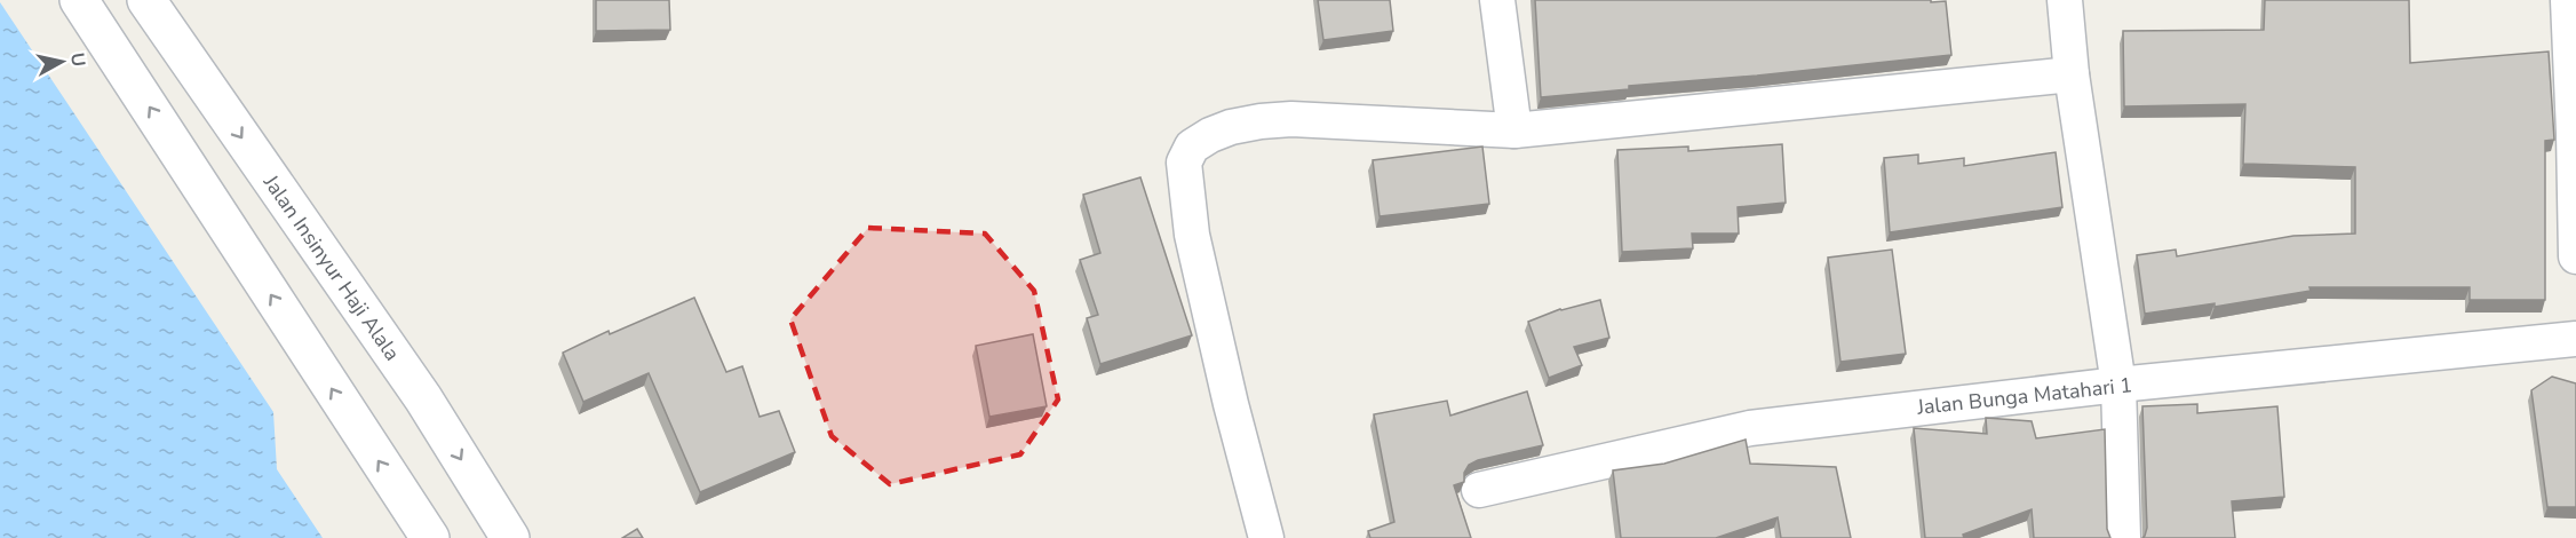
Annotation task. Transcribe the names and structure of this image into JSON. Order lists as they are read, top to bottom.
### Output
{
  "streets": {
    "main road": ["Jalan Insinyur Haji Alala"],
    "street": ["Jalan Bunga Matahari 1"]
  },
  "north": "right"
}
